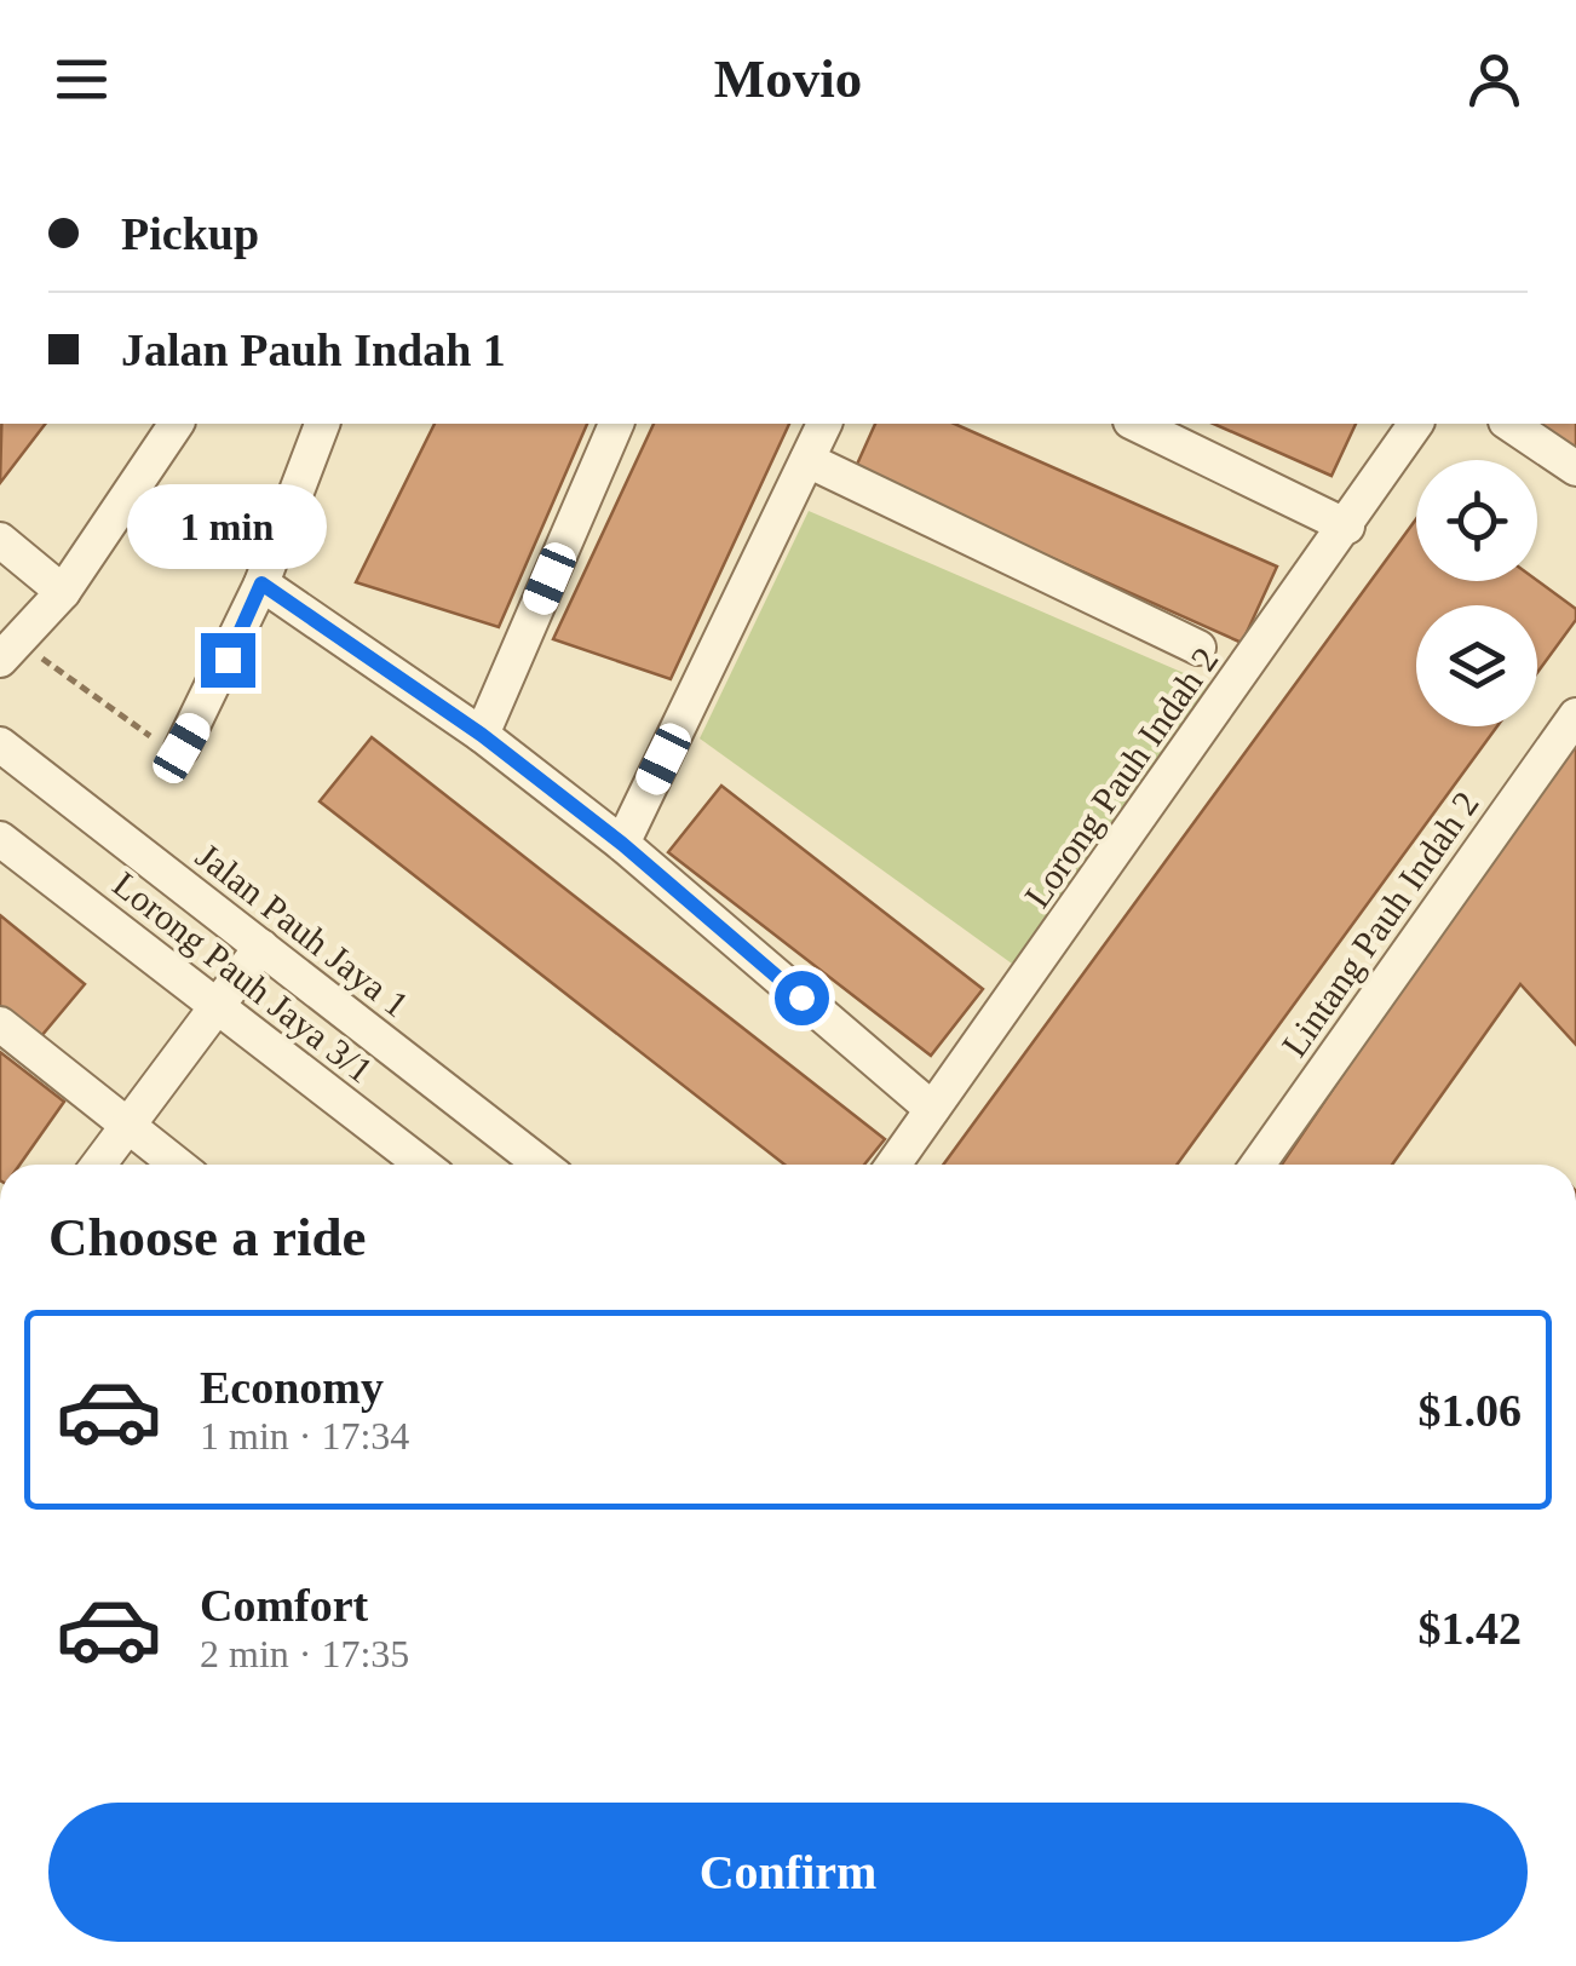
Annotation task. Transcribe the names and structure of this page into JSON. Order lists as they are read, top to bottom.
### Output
{
  "streets": {
    "street": [
      "Lorong Pauh Indah 2",
      "Lintang Pauh Indah 2",
      "Jalan Pauh Jaya 1",
      "Lorong Pauh Jaya 3/1"
    ]
  },
  "page": {
    "header": "Movio",
    "banner": ["Pickup", "Jalan Pauh Indah 1"],
    "bubble": "1 min",
    "heading": "Choose a ride",
    "list": [
      {
        "name": "Economy",
        "note": "1 min · 17:34",
        "value": "$1.06"
      },
      {
        "name": "Comfort",
        "note": "2 min · 17:35",
        "value": "$1.42"
      }
    ],
    "buttons": "Confirm"
  }
}
